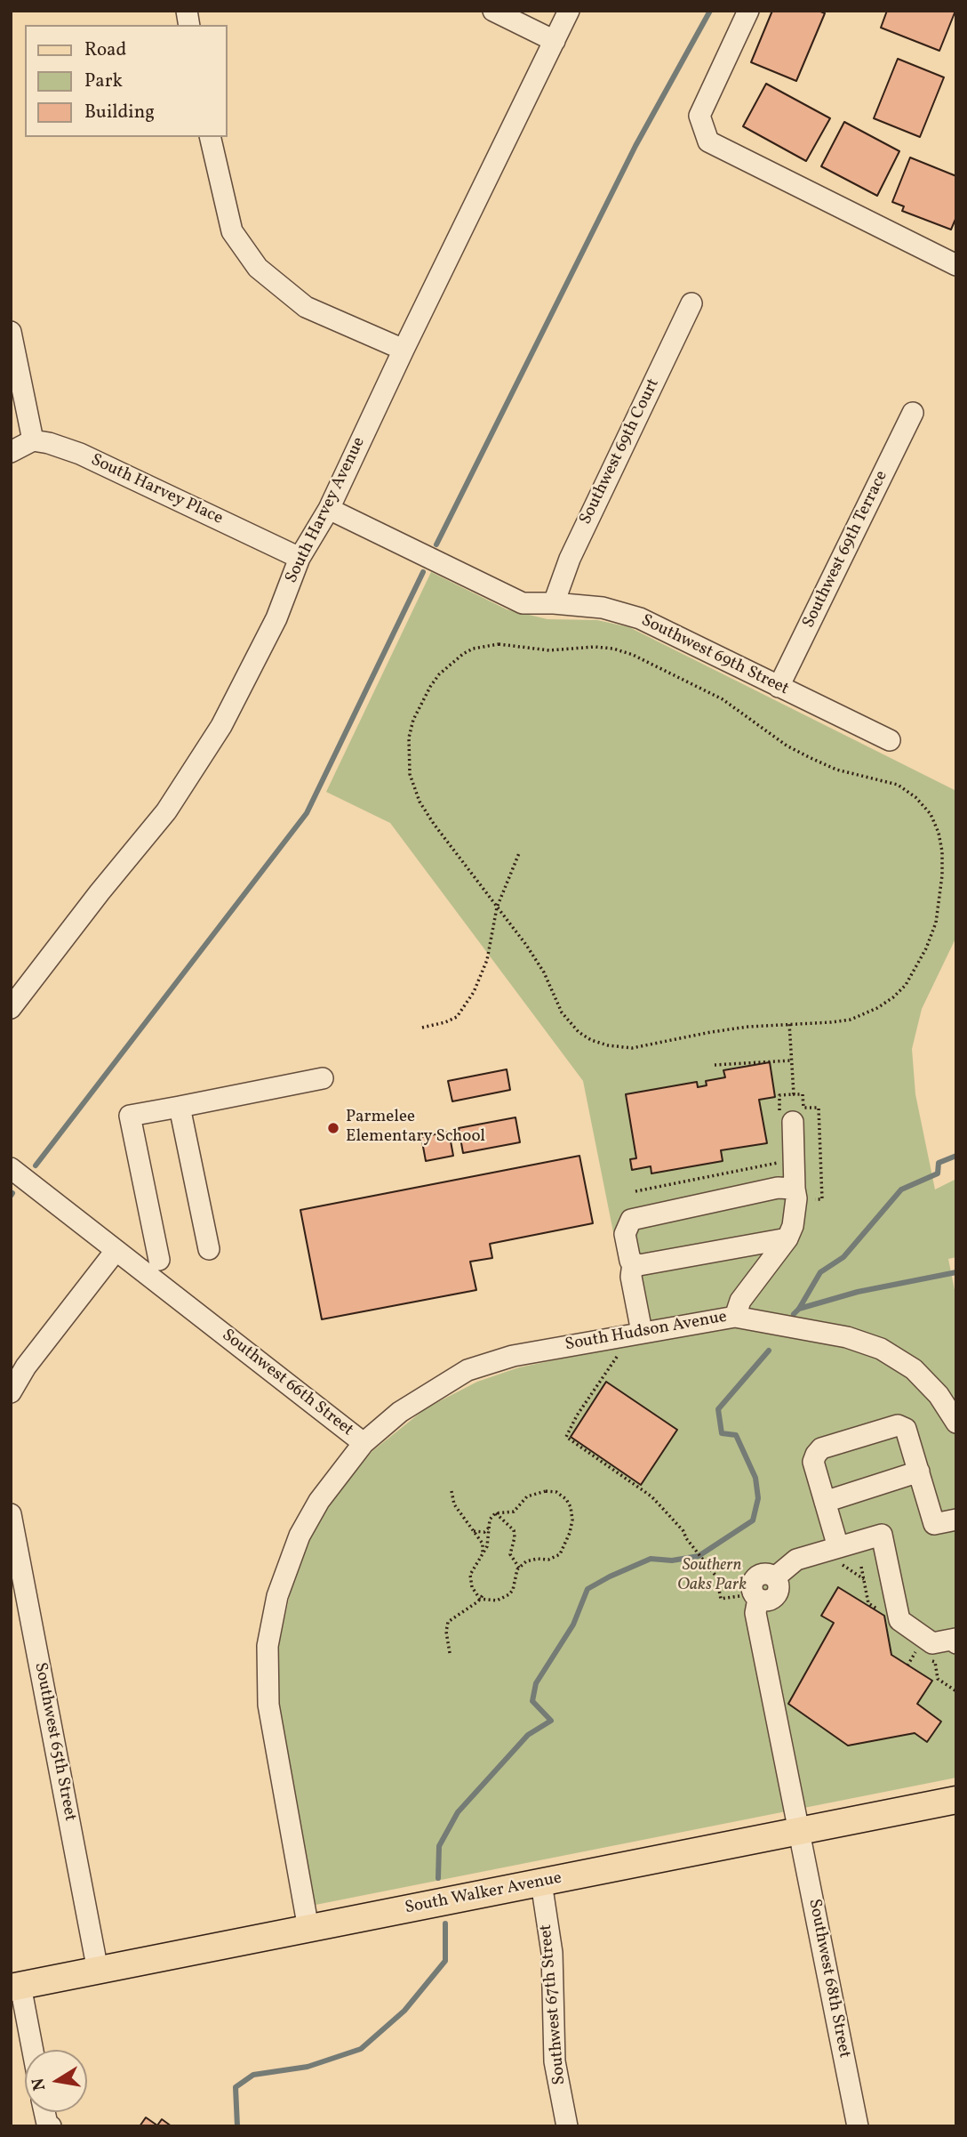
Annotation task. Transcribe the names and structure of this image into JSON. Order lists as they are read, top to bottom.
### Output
{
  "streets": {
    "main road": ["South Walker Avenue"],
    "street": [
      "Southwest 69th Court",
      "South Harvey Place",
      "South Harvey Avenue",
      "Southwest 69th Terrace",
      "Southwest 69th Street",
      "South Hudson Avenue",
      "Southwest 66th Street",
      "Southwest 65th Street",
      "Southwest 68th Street",
      "Southwest 67th Street"
    ]
  },
  "crossings": [
    ["Southwest 69th Court", "Southwest 69th Street"],
    ["South Harvey Place", "South Harvey Avenue"],
    ["South Harvey Avenue", "Southwest 69th Street"],
    ["Southwest 69th Terrace", "Southwest 69th Street"],
    ["South Hudson Avenue", "Southwest 66th Street"],
    ["Southwest 66th Street", "South Walker Avenue"],
    ["Southwest 65th Street", "South Walker Avenue"],
    ["South Walker Avenue", "Southwest 68th Street"],
    ["South Walker Avenue", "Southwest 67th Street"]
  ],
  "parks": ["Southern Oaks Park"],
  "places": ["Parmelee Elementary School"],
  "legend": ["Road", "Park", "Building"],
  "north": "left"
}
